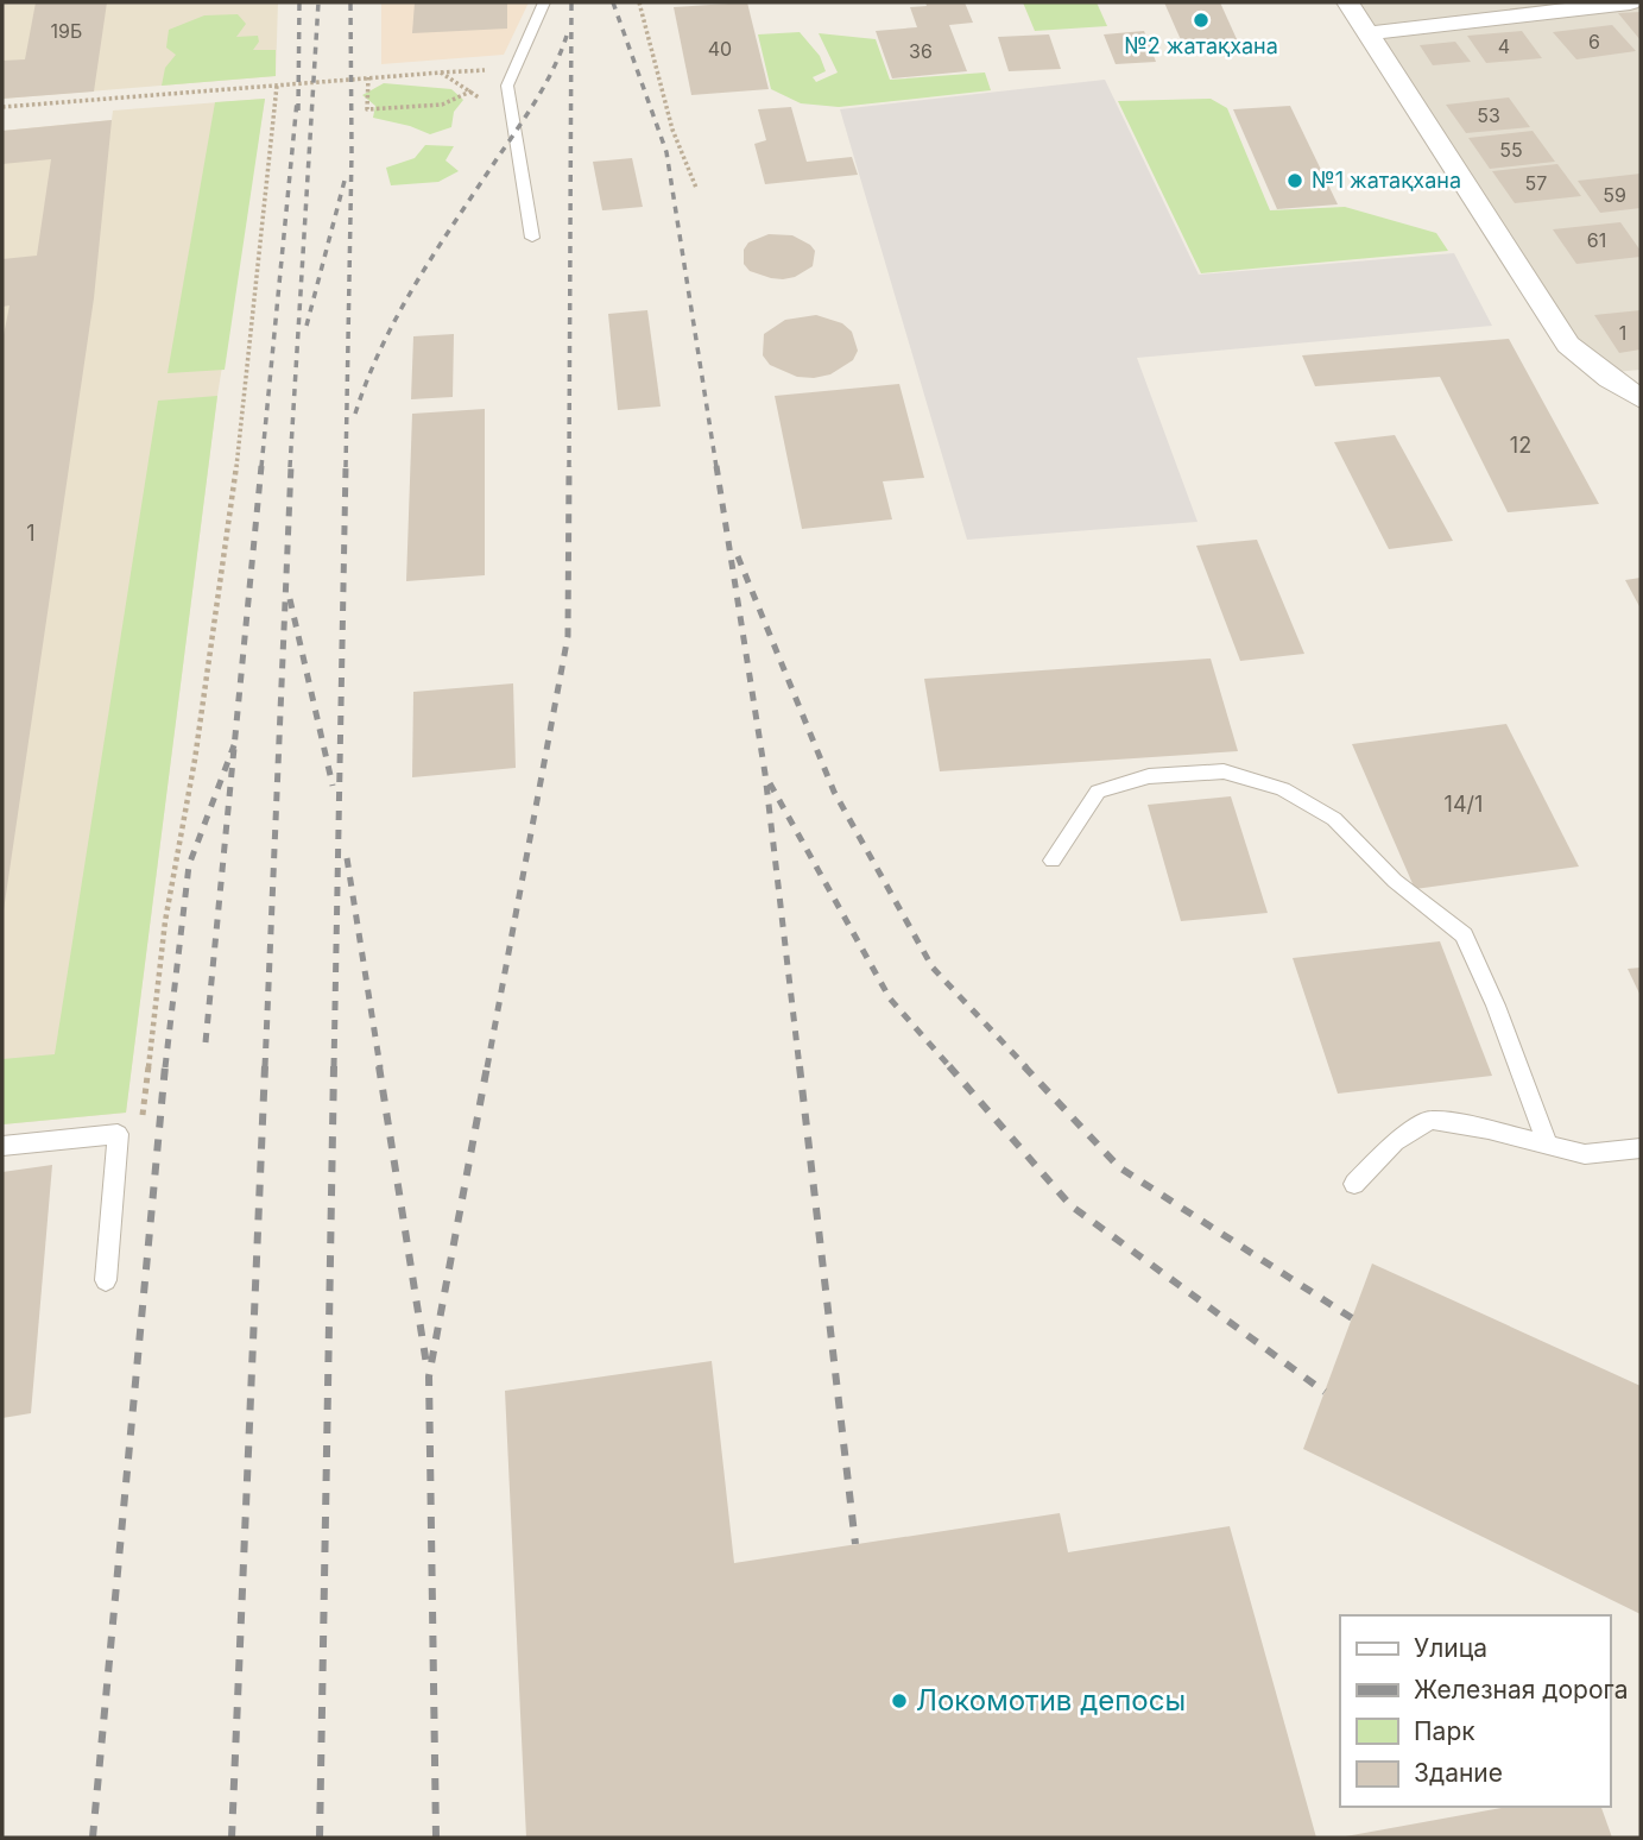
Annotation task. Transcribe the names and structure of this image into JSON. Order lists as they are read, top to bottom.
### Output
{
  "places": ["№2 жатақхана", "№1 жатақхана", "Локомотив депосы"],
  "house_numbers": [
    "19Б",
    "6",
    "4",
    "40",
    "36",
    "53",
    "55",
    "57",
    "59",
    "61",
    "1",
    "12",
    "1",
    "14/1"
  ],
  "legend": [
    "Улица",
    "Железная дорога",
    "Парк",
    "Здание"
  ]
}
